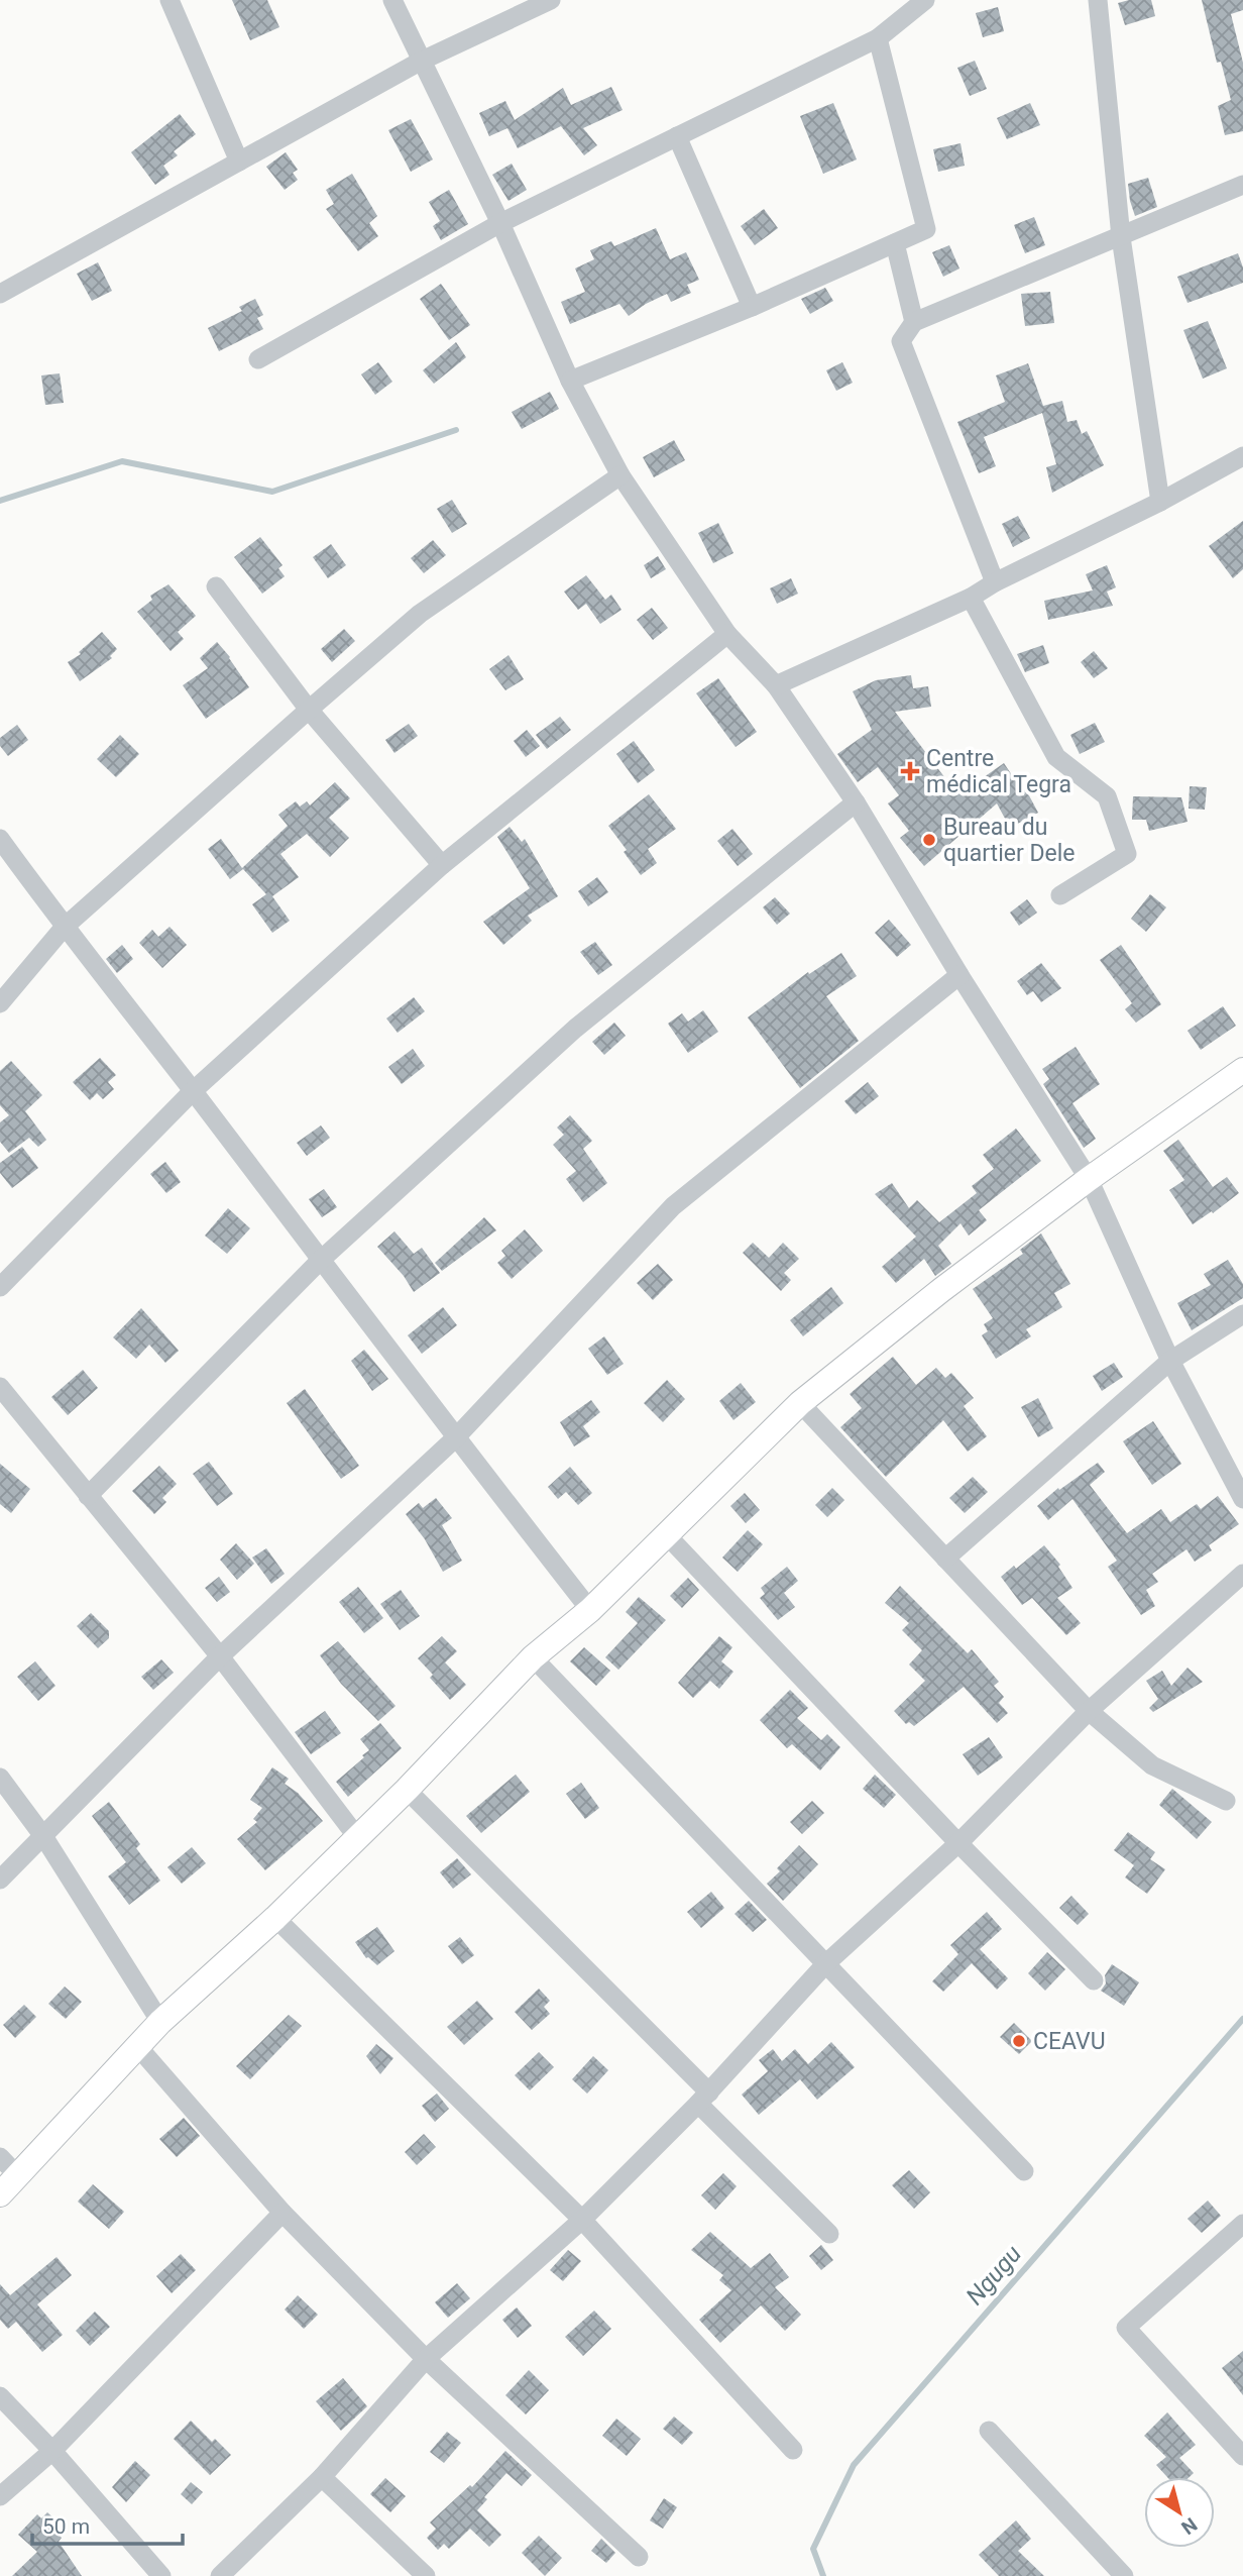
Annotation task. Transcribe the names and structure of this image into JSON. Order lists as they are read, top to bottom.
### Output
{
  "water": ["Ngugu"],
  "places": {
    "health": ["Centre médical Tegra"],
    "other": ["Bureau du quartier Dele", "CEAVU"]
  },
  "scale_bar": "50 m",
  "north": "bottom right"
}
